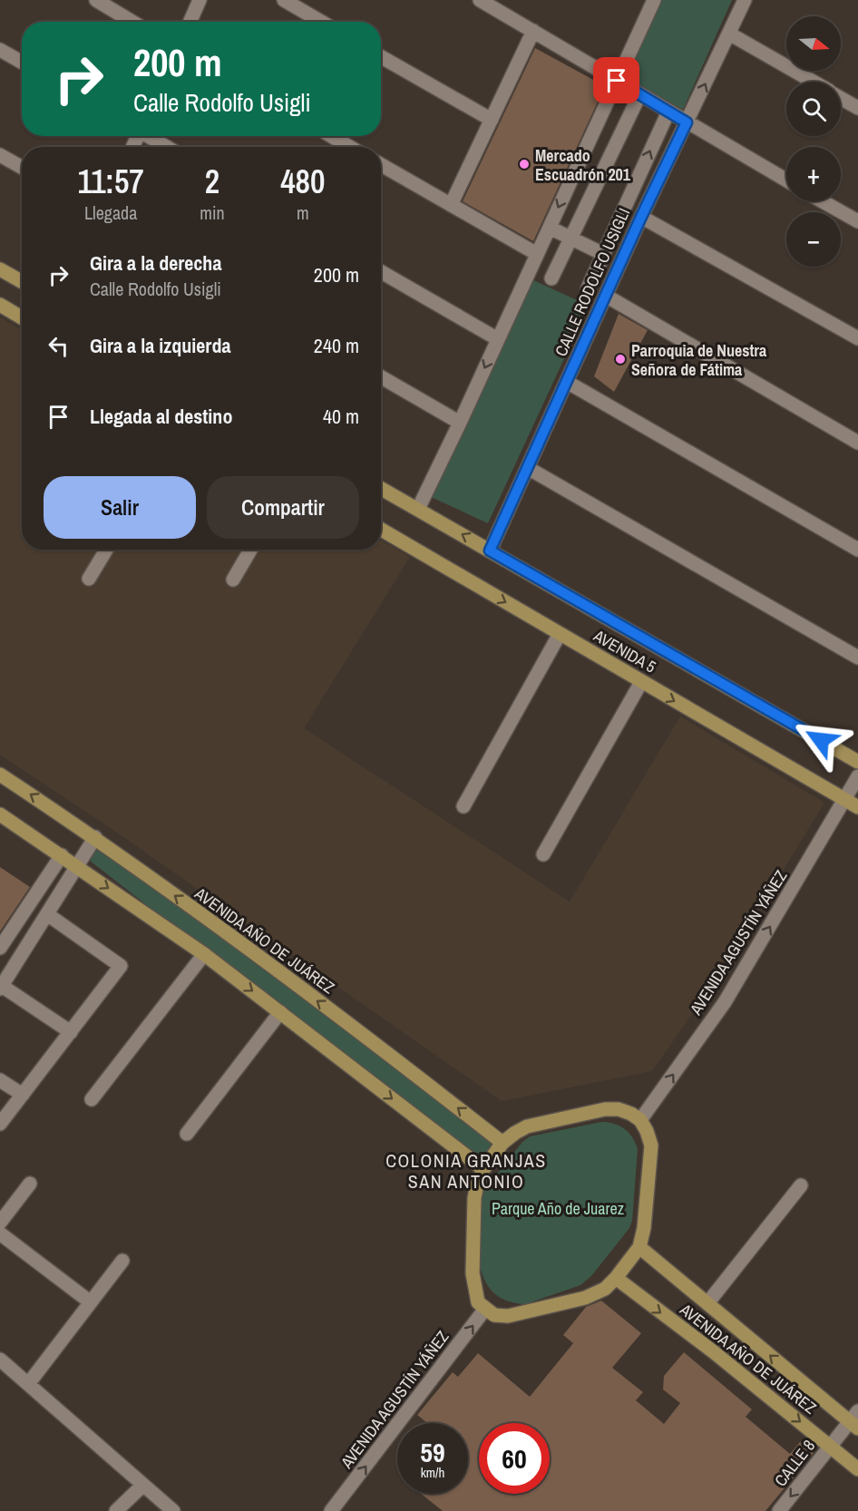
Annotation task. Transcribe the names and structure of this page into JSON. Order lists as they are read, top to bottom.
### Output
{
  "streets": {
    "main road": ["AVENIDA 5", "AVENIDA AÑO DE JUÁREZ"],
    "street": ["CALLE RODOLFO USIGLI", "AVENIDA AGUSTÍN YÁÑEZ", "CALLE 8"]
  },
  "crossings": [
    ["CALLE RODOLFO USIGLI", "AVENIDA 5"],
    ["AVENIDA 5", "AVENIDA AGUSTÍN YÁÑEZ"],
    ["AVENIDA AÑO DE JUÁREZ", "CALLE 8"]
  ],
  "one_way": ["AVENIDA AGUSTÍN YÁÑEZ", "CALLE 8"],
  "districts": ["COLONIA GRANJAS SAN ANTONIO"],
  "parks": ["Parque Año de Juarez"],
  "places": ["Mercado Escuadrón 201", "Parroquia de Nuestra Señora de Fátima"],
  "north": "right",
  "page": {
    "map_buttons": ["+", "−"],
    "turn": ["200 m", "Calle Rodolfo Usigli"],
    "eta": [
      "11:57",
      "Llegada",
      "2",
      "min",
      "480",
      "m"
    ],
    "list": [
      {
        "name": "Gira a la derecha",
        "note": "Calle Rodolfo Usigli",
        "value": "200 m"
      },
      {
        "name": "Gira a la izquierda",
        "value": "240 m"
      },
      {
        "name": "Llegada al destino",
        "value": "40 m"
      }
    ],
    "buttons": ["Salir", "Compartir"],
    "speed": "59 km/h",
    "limit": "60"
  }
}
